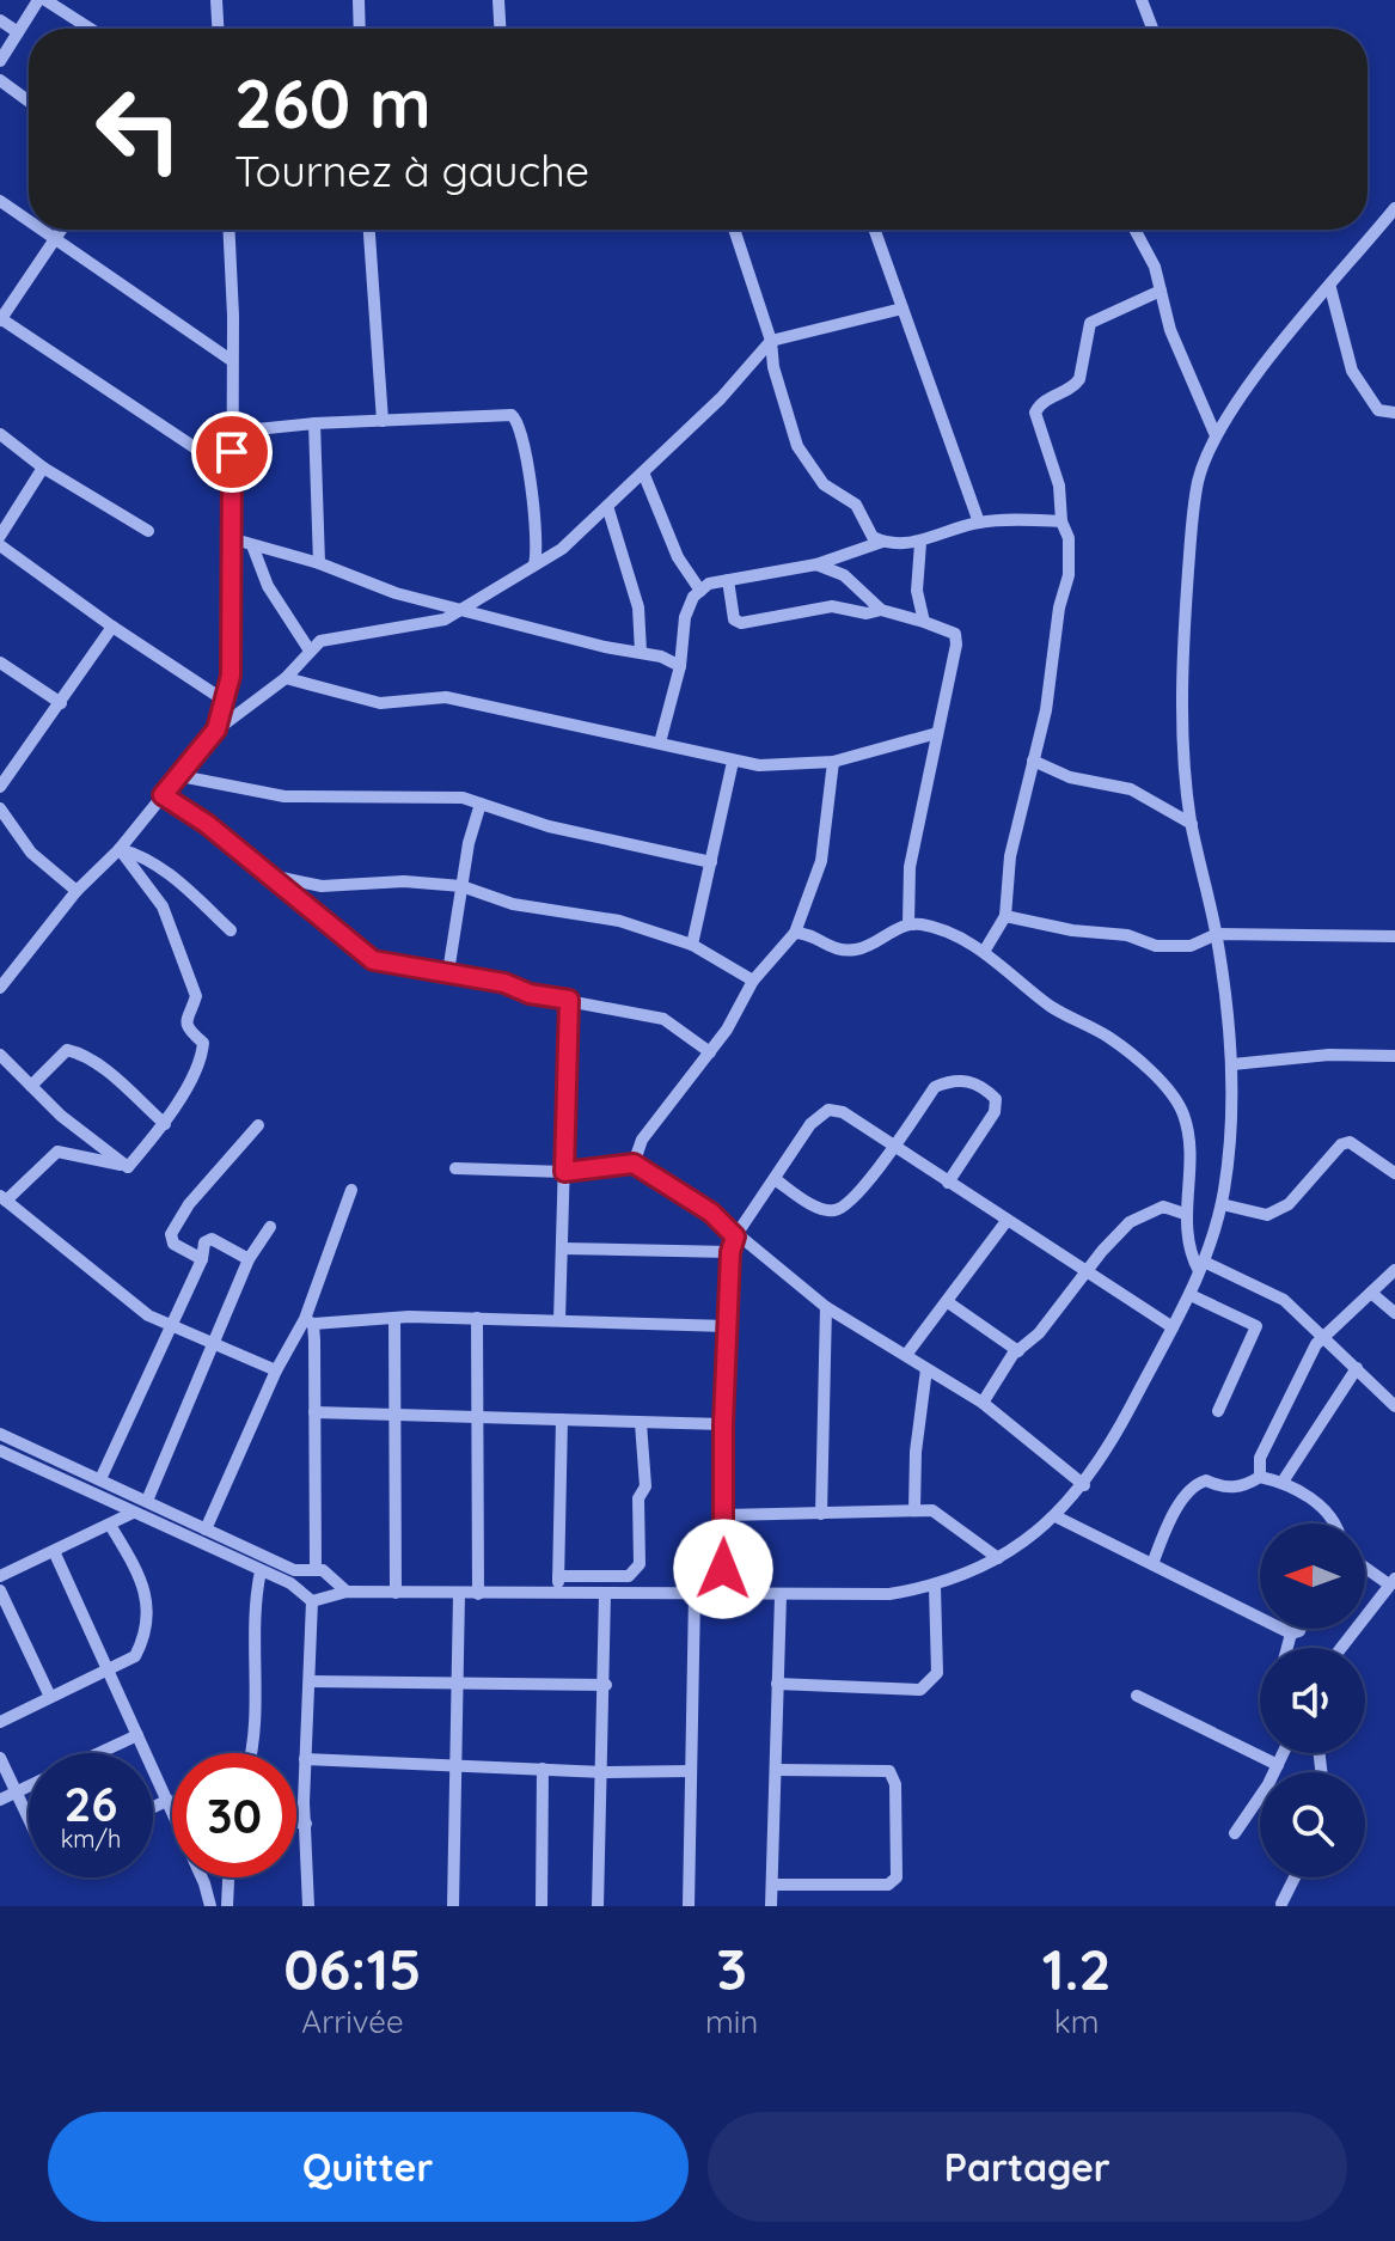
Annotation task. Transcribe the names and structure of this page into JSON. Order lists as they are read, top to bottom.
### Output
{
  "north": "left",
  "page": {
    "turn": ["260 m", "Tournez à gauche"],
    "speed": "26 km/h",
    "limit": "30",
    "eta": [
      "06:15",
      "Arrivée",
      "3",
      "min",
      "1.2",
      "km"
    ],
    "buttons": ["Quitter", "Partager"]
  }
}
